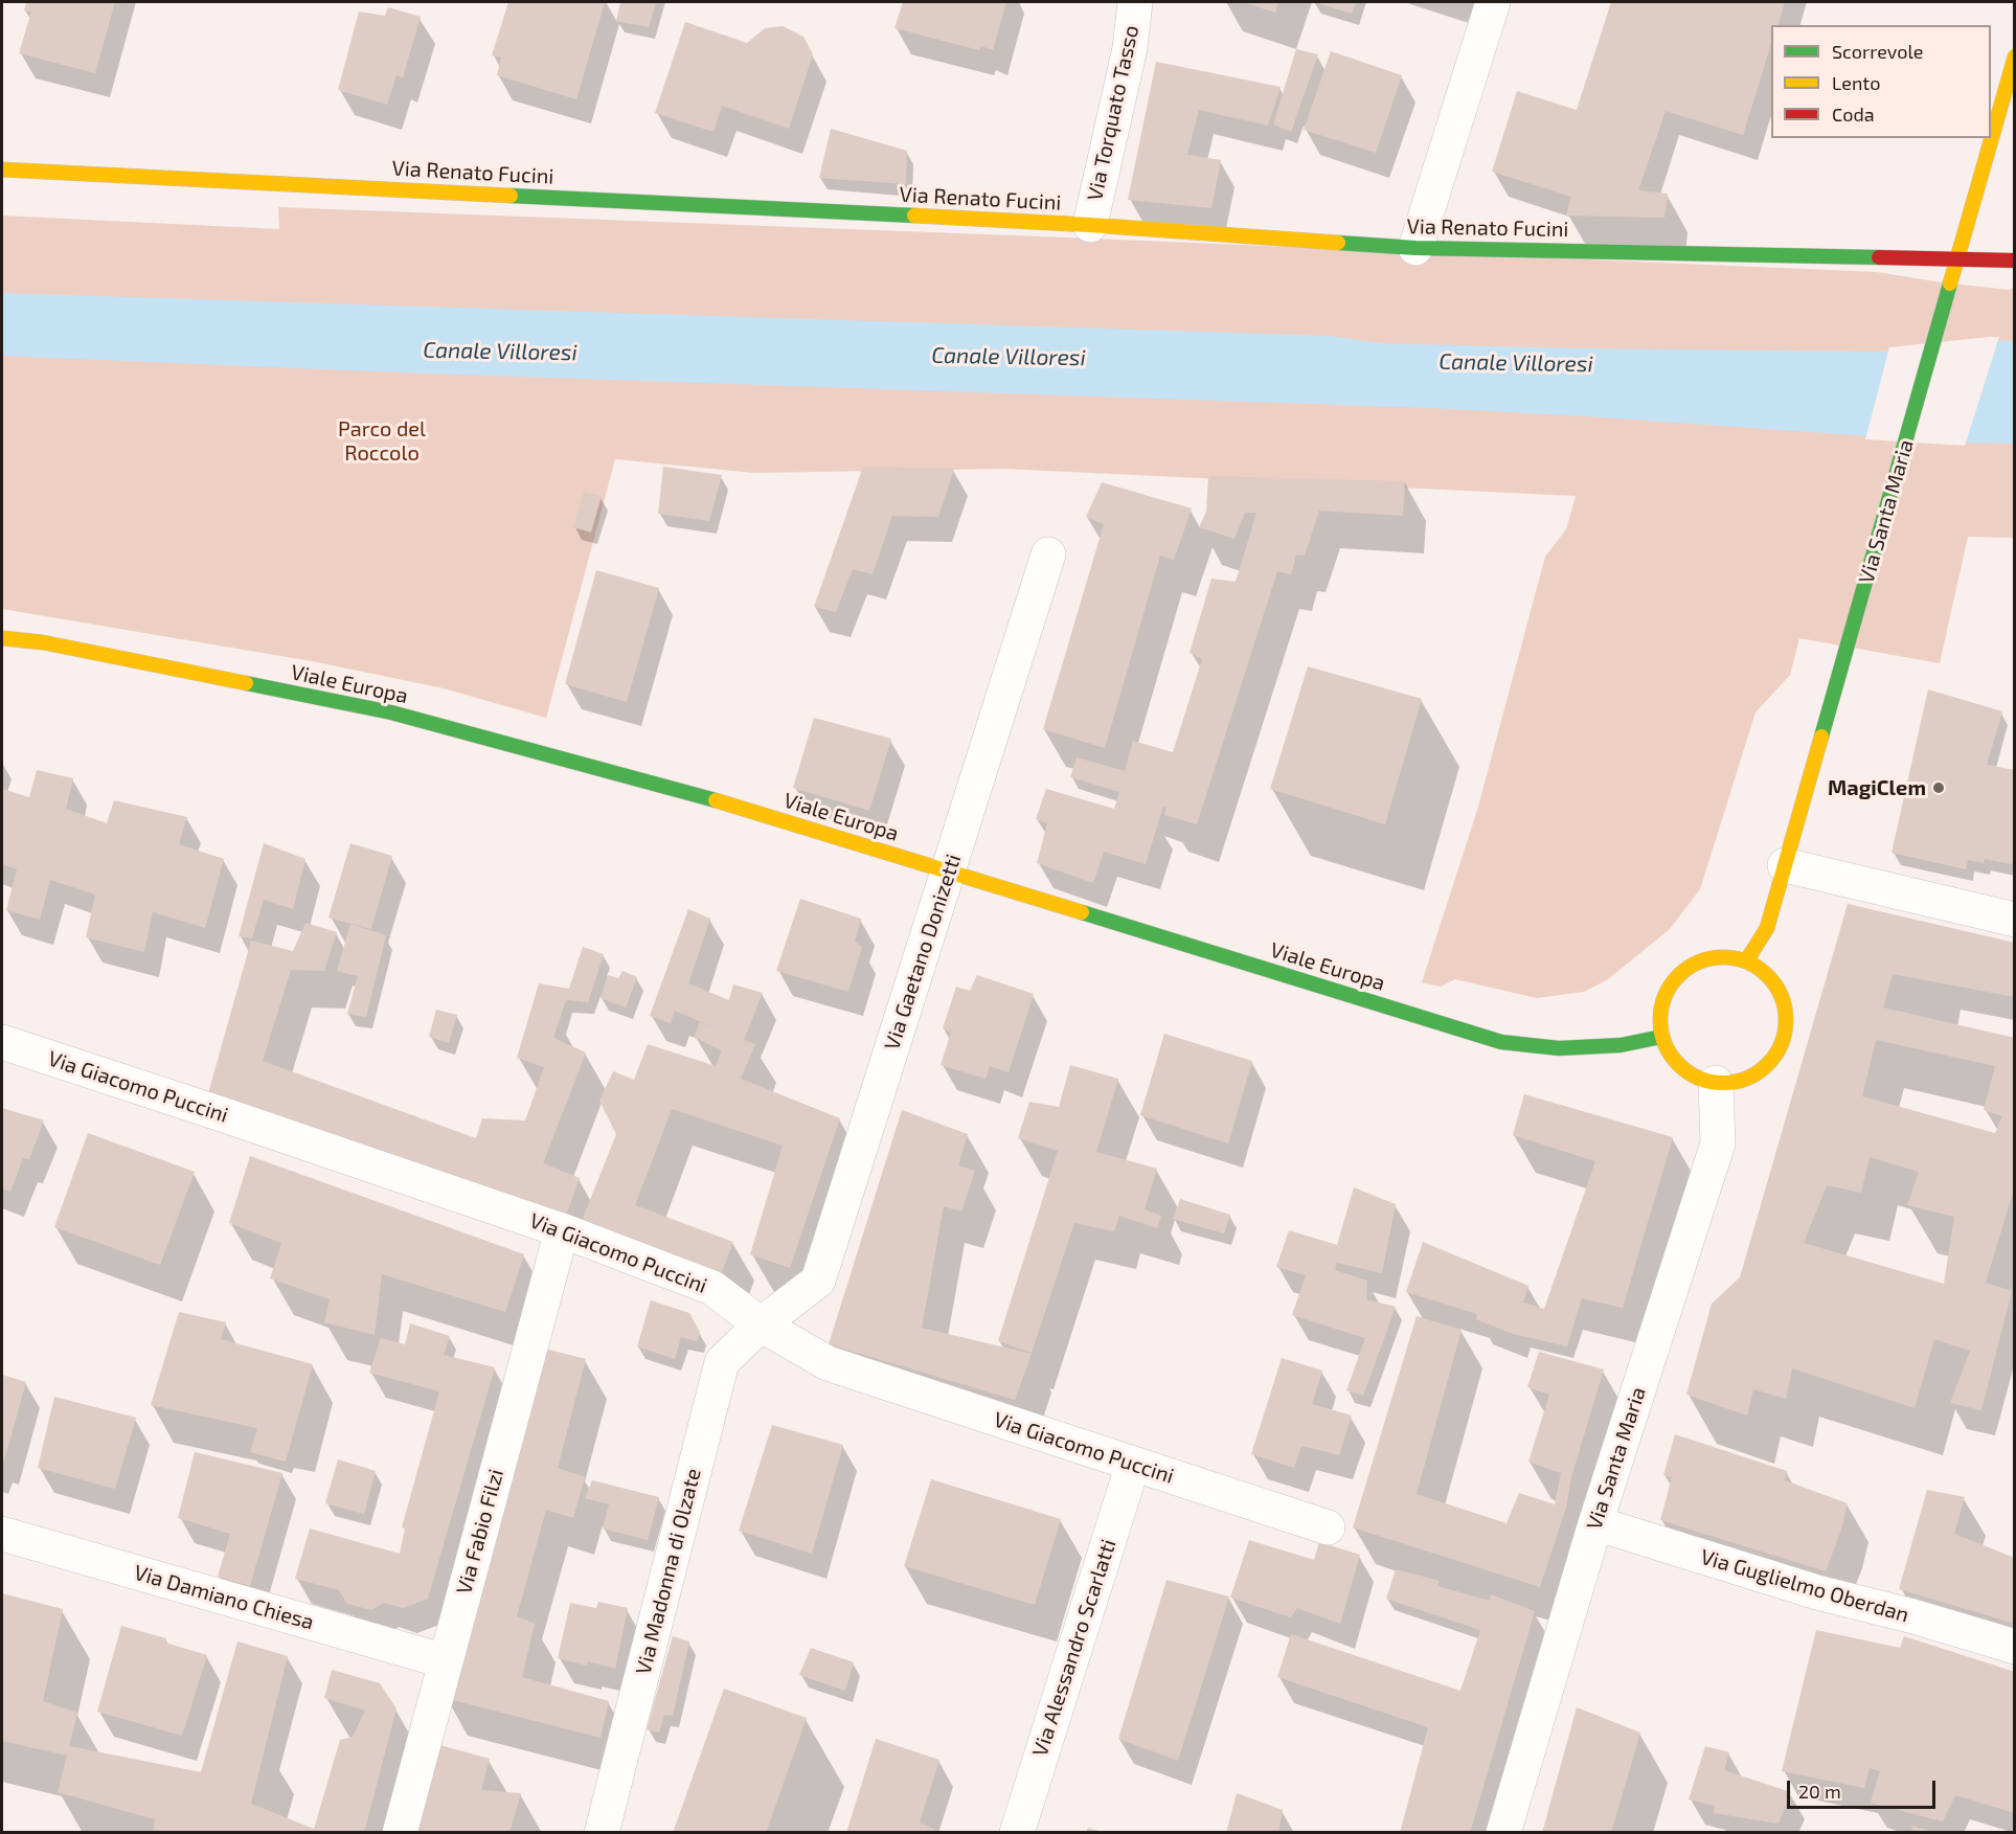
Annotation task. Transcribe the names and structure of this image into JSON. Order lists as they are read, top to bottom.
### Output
{
  "streets": {
    "street": [
      "Via Torquato Tasso",
      "Via Renato Fucini",
      "Via Santa Maria",
      "Viale Europa",
      "Via Gaetano Donizetti",
      "Via Giacomo Puccini",
      "Via Fabio Filzi",
      "Via Madonna di Olzate",
      "Via Guglielmo Oberdan",
      "Via Damiano Chiesa",
      "Via Alessandro Scarlatti"
    ]
  },
  "crossings": [
    ["Via Torquato Tasso", "Via Renato Fucini"],
    ["Via Renato Fucini", "Via Santa Maria"],
    ["Via Santa Maria", "Viale Europa"],
    ["Via Santa Maria", "Via Guglielmo Oberdan"],
    ["Viale Europa", "Via Gaetano Donizetti"],
    ["Via Gaetano Donizetti", "Via Giacomo Puccini"],
    ["Via Gaetano Donizetti", "Via Madonna di Olzate"],
    ["Via Giacomo Puccini", "Via Fabio Filzi"],
    ["Via Giacomo Puccini", "Via Madonna di Olzate"],
    ["Via Giacomo Puccini", "Via Alessandro Scarlatti"],
    ["Via Fabio Filzi", "Via Damiano Chiesa"]
  ],
  "water": ["Canale Villoresi"],
  "parks": ["Parco del Roccolo"],
  "places": ["MagiClem"],
  "legend": ["Scorrevole", "Lento", "Coda"],
  "scale_bar": "20 m"
}
